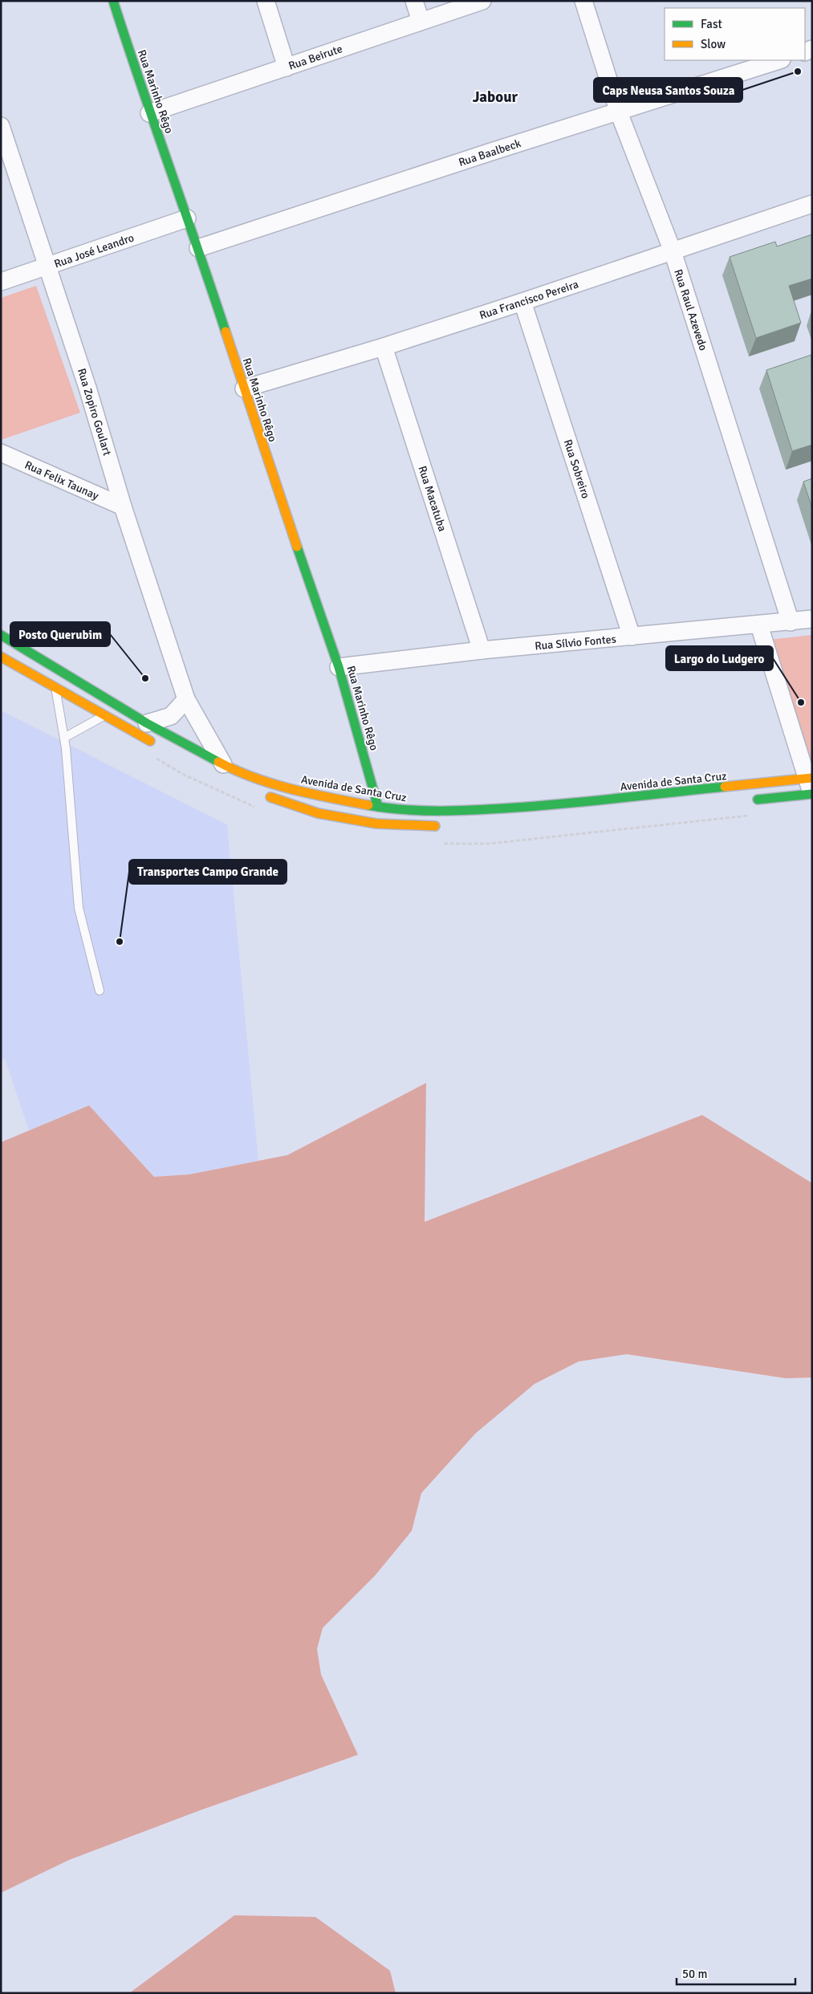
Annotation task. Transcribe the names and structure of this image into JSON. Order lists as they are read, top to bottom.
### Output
{
  "streets": {
    "main road": ["Rua Marinho Rêgo", "Avenida de Santa Cruz"],
    "street": [
      "Rua Beirute",
      "Rua Baalbeck",
      "Rua José Leandro",
      "Rua Francisco Pereira",
      "Rua Raul Azevedo",
      "Rua Zopiro Goulart",
      "Rua Sobreiro",
      "Rua Felix Taunay",
      "Rua Macatuba",
      "Rua Sílvio Fontes"
    ]
  },
  "crossings": [
    ["Rua Beirute", "Rua Marinho Rêgo"],
    ["Rua Marinho Rêgo", "Rua Baalbeck"],
    ["Rua Marinho Rêgo", "Rua José Leandro"],
    ["Rua Marinho Rêgo", "Rua Francisco Pereira"],
    ["Rua Marinho Rêgo", "Rua Sílvio Fontes"],
    ["Rua Marinho Rêgo", "Avenida de Santa Cruz"],
    ["Rua Baalbeck", "Rua Raul Azevedo"],
    ["Rua José Leandro", "Rua Zopiro Goulart"],
    ["Rua Francisco Pereira", "Rua Raul Azevedo"],
    ["Rua Francisco Pereira", "Rua Sobreiro"],
    ["Rua Francisco Pereira", "Rua Macatuba"],
    ["Rua Raul Azevedo", "Rua Sílvio Fontes"],
    ["Rua Zopiro Goulart", "Rua Felix Taunay"],
    ["Rua Zopiro Goulart", "Avenida de Santa Cruz"],
    ["Rua Sobreiro", "Rua Sílvio Fontes"],
    ["Rua Macatuba", "Rua Sílvio Fontes"]
  ],
  "districts": ["Jabour"],
  "places": [
    "Caps Neusa Santos Souza",
    "Posto Querubim",
    "Largo do Ludgero",
    "Transportes Campo Grande"
  ],
  "legend": ["Fast", "Slow"],
  "scale_bar": "50 m"
}
